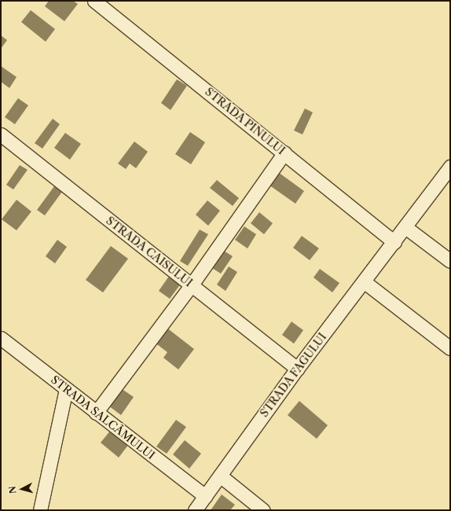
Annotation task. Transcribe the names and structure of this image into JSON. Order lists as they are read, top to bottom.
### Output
{
  "streets": {
    "street": [
      "STRADA PINULUI",
      "STRADA CAISULUI",
      "STRADA FAGULUI",
      "STRADA SALCÂMULUI"
    ]
  },
  "crossings": [
    ["STRADA PINULUI", "STRADA FAGULUI"],
    ["STRADA CAISULUI", "STRADA FAGULUI"],
    ["STRADA FAGULUI", "STRADA SALCÂMULUI"]
  ],
  "north": "left"
}
